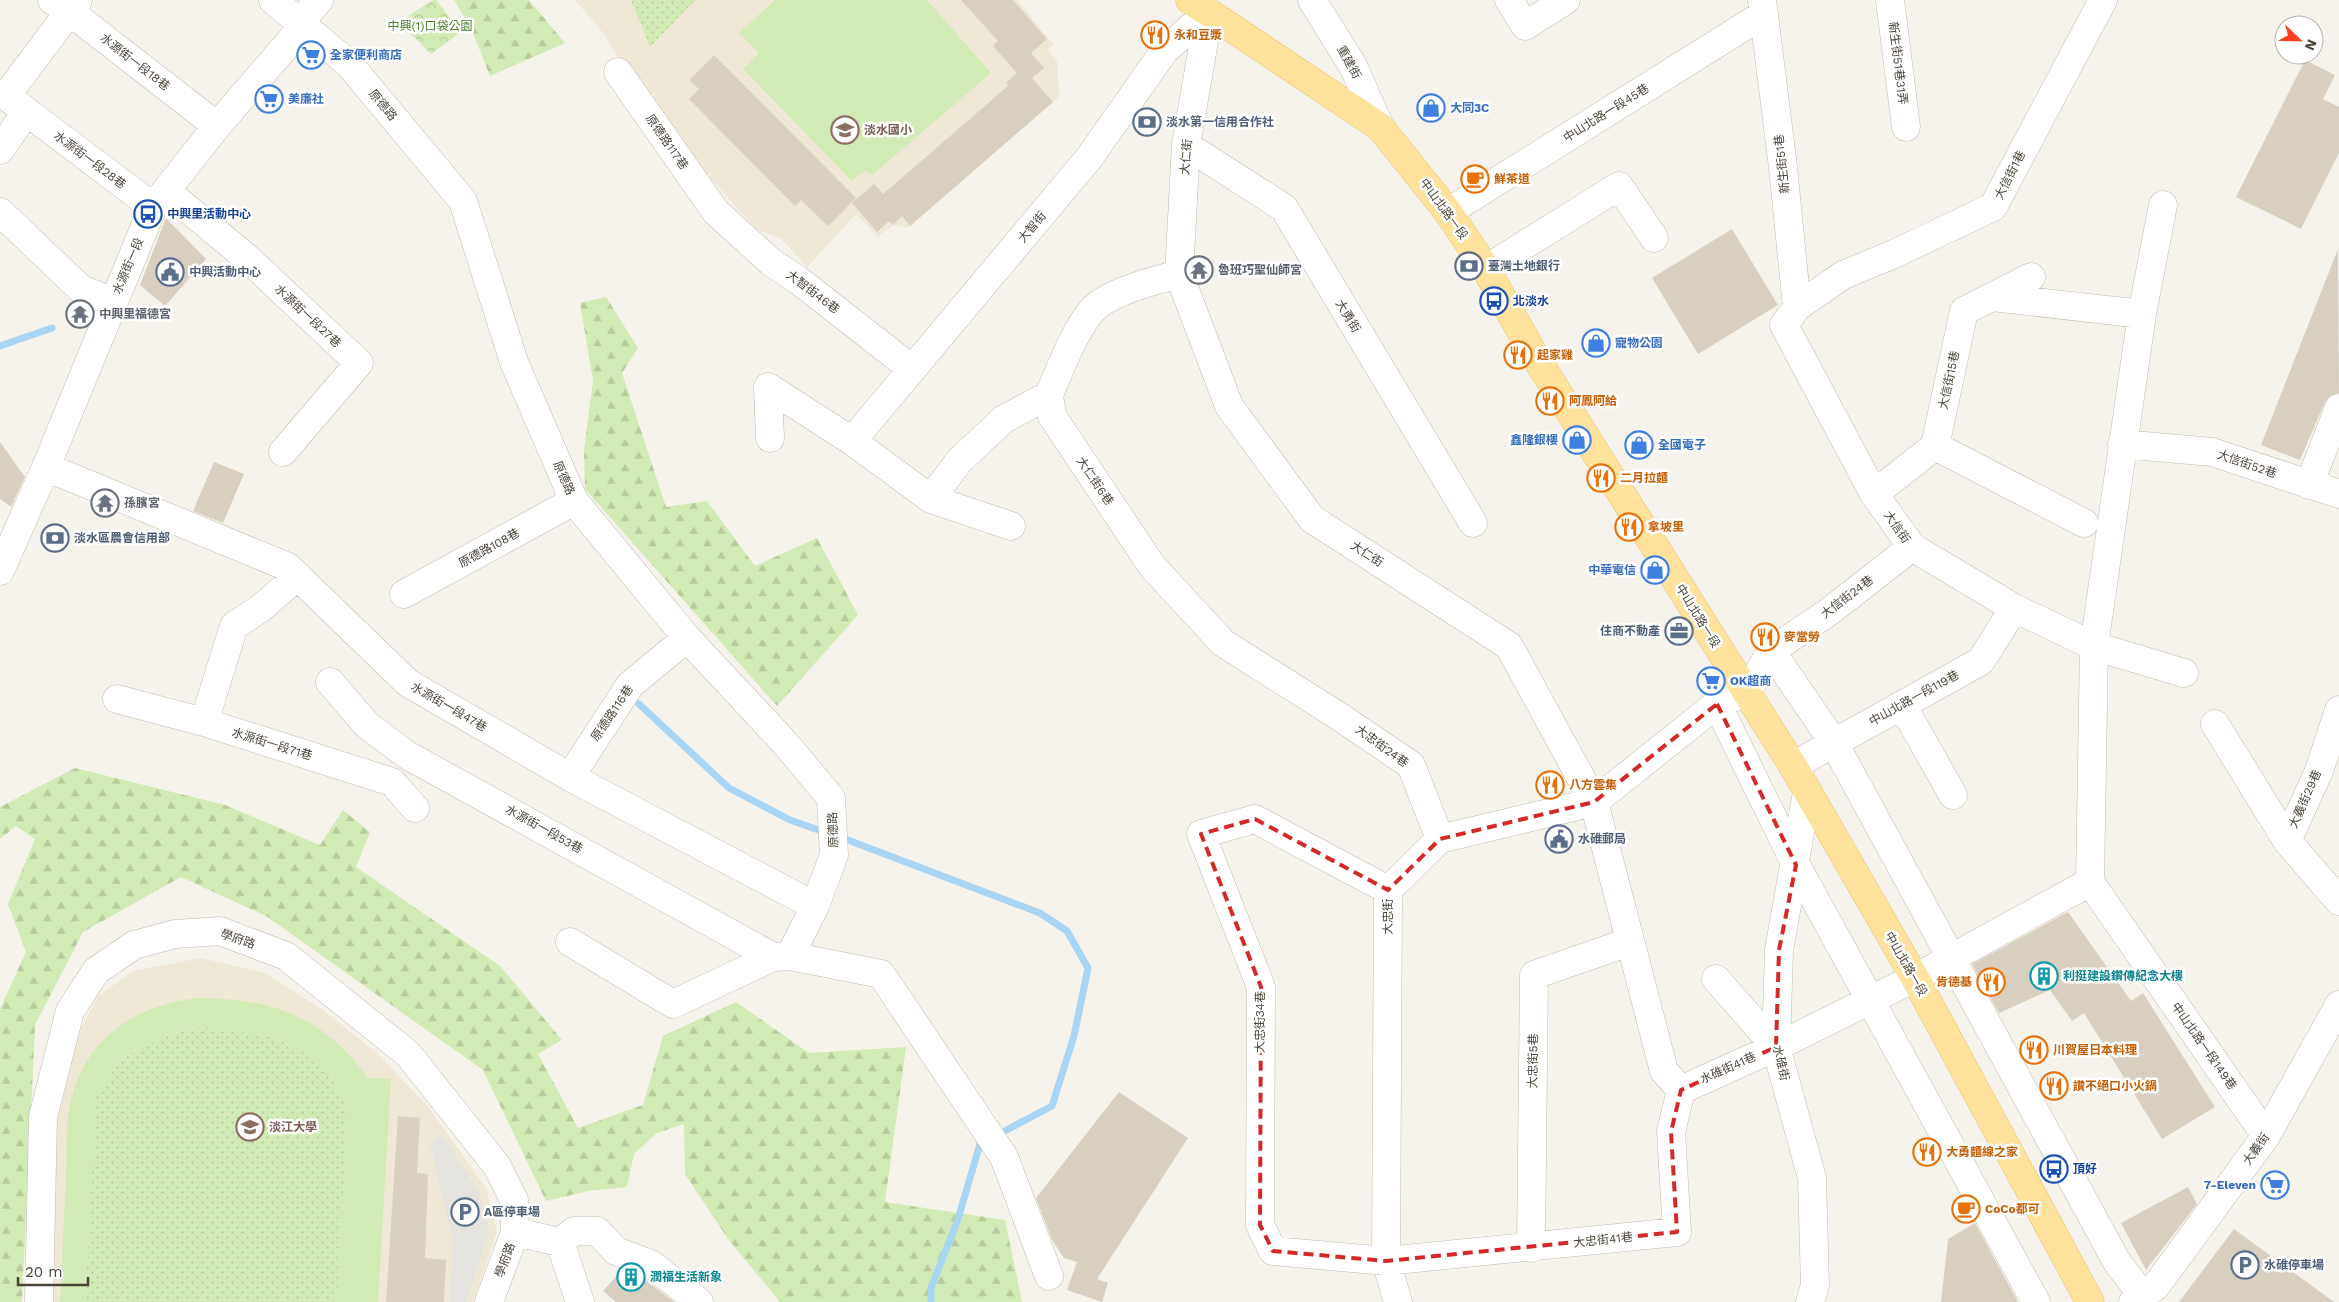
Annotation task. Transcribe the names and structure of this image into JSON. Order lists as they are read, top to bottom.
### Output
{
  "streets": {
    "main road": ["中山北路一段"],
    "street": [
      "水源街一段18巷",
      "重建街",
      "新生街51巷31弄",
      "原德路",
      "中山北路一段45巷",
      "原德路117巷",
      "大仁街",
      "水源街一段28巷",
      "新生街51巷",
      "大信街1巷",
      "大智街",
      "水源街一段",
      "大智街46巷",
      "水源街一段27巷",
      "大勇街",
      "大信街15巷",
      "大信街52巷",
      "大仁街6巷",
      "大信街",
      "原德路108巷",
      "大信街24巷",
      "中山北路一段119巷",
      "水源街一段47巷",
      "原德路116巷",
      "水源街一段71巷",
      "大忠街24巷",
      "大義街29巷",
      "水源街一段53巷",
      "大忠街",
      "學府路",
      "大忠街34巷",
      "中山北路一段149巷",
      "大忠街5巷",
      "水碓街",
      "水碓街41巷",
      "大義街",
      "大忠街41巷"
    ]
  },
  "crossings": [
    ["水源街一段18巷", "水源街一段"],
    ["重建街", "中山北路一段"],
    ["原德路", "水源街一段"],
    ["原德路", "原德路108巷"],
    ["原德路", "水源街一段47巷"],
    ["原德路", "原德路116巷"],
    ["原德路", "水源街一段53巷"],
    ["中山北路一段45巷", "新生街51巷"],
    ["中山北路一段45巷", "中山北路一段"],
    ["原德路117巷", "大智街46巷"],
    ["大仁街", "中山北路一段"],
    ["大仁街", "大智街"],
    ["大仁街", "大勇街"],
    ["水源街一段28巷", "水源街一段"],
    ["水源街一段28巷", "水源街一段27巷"],
    ["新生街51巷", "大信街1巷"],
    ["新生街51巷", "大信街"],
    ["大信街1巷", "大信街"],
    ["中山北路一段", "大智街"],
    ["中山北路一段", "大信街24巷"],
    ["中山北路一段", "中山北路一段119巷"],
    ["中山北路一段", "水碓街"],
    ["中山北路一段", "水碓街41巷"],
    ["大智街", "大智街46巷"],
    ["水源街一段", "水源街一段27巷"],
    ["水源街一段", "水源街一段47巷"],
    ["大仁街6巷", "大忠街24巷"],
    ["大信街", "大信街24巷"],
    ["大信街", "中山北路一段119巷"],
    ["水源街一段47巷", "原德路116巷"],
    ["大忠街24巷", "大忠街"],
    ["大忠街", "大忠街34巷"],
    ["大忠街", "大忠街41巷"],
    ["大忠街34巷", "大忠街41巷"],
    ["中山北路一段149巷", "大義街"],
    ["大忠街5巷", "大忠街41巷"],
    ["水碓街", "水碓街41巷"],
    ["水碓街41巷", "大忠街41巷"]
  ],
  "parks": ["中興(1)口袋公園"],
  "places": {
    "restaurant": [
      "永和豆漿",
      "起家雞",
      "阿鳳阿給",
      "二月拉麵",
      "拿坡里",
      "麥當勞",
      "八方雲集",
      "肯德基",
      "川賀屋日本料理",
      "讚不絕口小火鍋",
      "大勇麵線之家"
    ],
    "supermarket": [
      "全家便利商店",
      "美廉社",
      "OK超商",
      "7-Eleven"
    ],
    "shop": [
      "大同3C",
      "寵物公園",
      "鑫隆銀樓",
      "全國電子",
      "中華電信"
    ],
    "bank": ["淡水第一信用合作社", "臺灣土地銀行", "淡水區農會信用部"],
    "school or university": ["淡水國小", "淡江大學"],
    "cafe": ["鮮茶道", "CoCo都可"],
    "bus stop": ["中興里活動中心", "北淡水", "頂好"],
    "temple": ["魯班巧聖仙師宮", "中興里福德宮", "孫臏宮"],
    "public building": ["中興活動中心", "水碓郵局"],
    "office": ["住商不動產"],
    "building": ["利挺建設鑽傳紀念大樓", "潤福生活新象"],
    "parking": ["A區停車場", "水碓停車場"]
  },
  "scale_bar": "20 m",
  "north": "bottom right"
}
